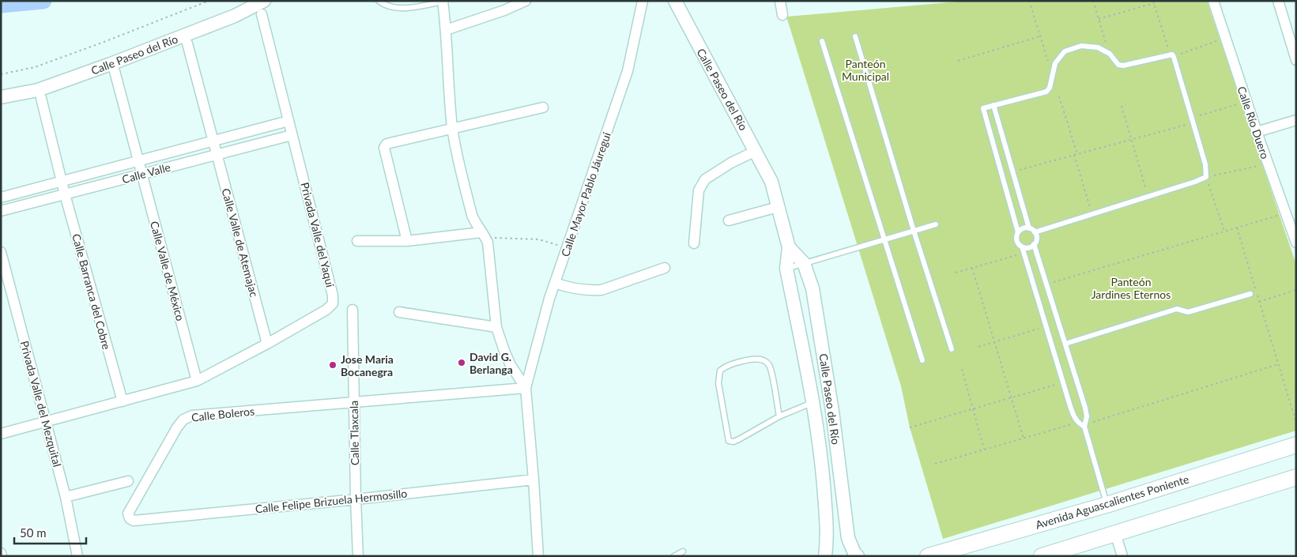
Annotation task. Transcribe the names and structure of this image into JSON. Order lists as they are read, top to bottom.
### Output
{
  "streets": {
    "main road": ["Avenida Aguascalientes Poniente"],
    "street": [
      "Calle Paseo del Río",
      "Calle Río Duero",
      "Calle Valle",
      "Calle Mayor Pablo Jáuregui",
      "Privada Valle del Yaqui",
      "Calle Valle de Atemajac",
      "Calle Valle de México",
      "Calle Barranca del Cobre",
      "Privada Valle del Mezquital",
      "Calle Boleros",
      "Calle Tlaxcala",
      "Calle Felipe Brizuela Hermosillo"
    ]
  },
  "crossings": [
    ["Calle Valle", "Privada Valle del Yaqui"],
    ["Calle Valle", "Calle Valle de Atemajac"],
    ["Calle Valle", "Calle Valle de México"],
    ["Calle Valle", "Calle Barranca del Cobre"],
    ["Privada Valle del Yaqui", "Calle Valle de Atemajac"],
    ["Privada Valle del Yaqui", "Calle Valle de México"],
    ["Privada Valle del Yaqui", "Calle Barranca del Cobre"],
    ["Privada Valle del Yaqui", "Privada Valle del Mezquital"],
    ["Calle Boleros", "Calle Tlaxcala"],
    ["Calle Boleros", "Calle Felipe Brizuela Hermosillo"],
    ["Calle Tlaxcala", "Calle Felipe Brizuela Hermosillo"]
  ],
  "parks": ["Panteón Municipal", "Panteón Jardines Eternos"],
  "places": ["David G. Berlanga", "Jose Maria Bocanegra"],
  "scale_bar": "50 m"
}
